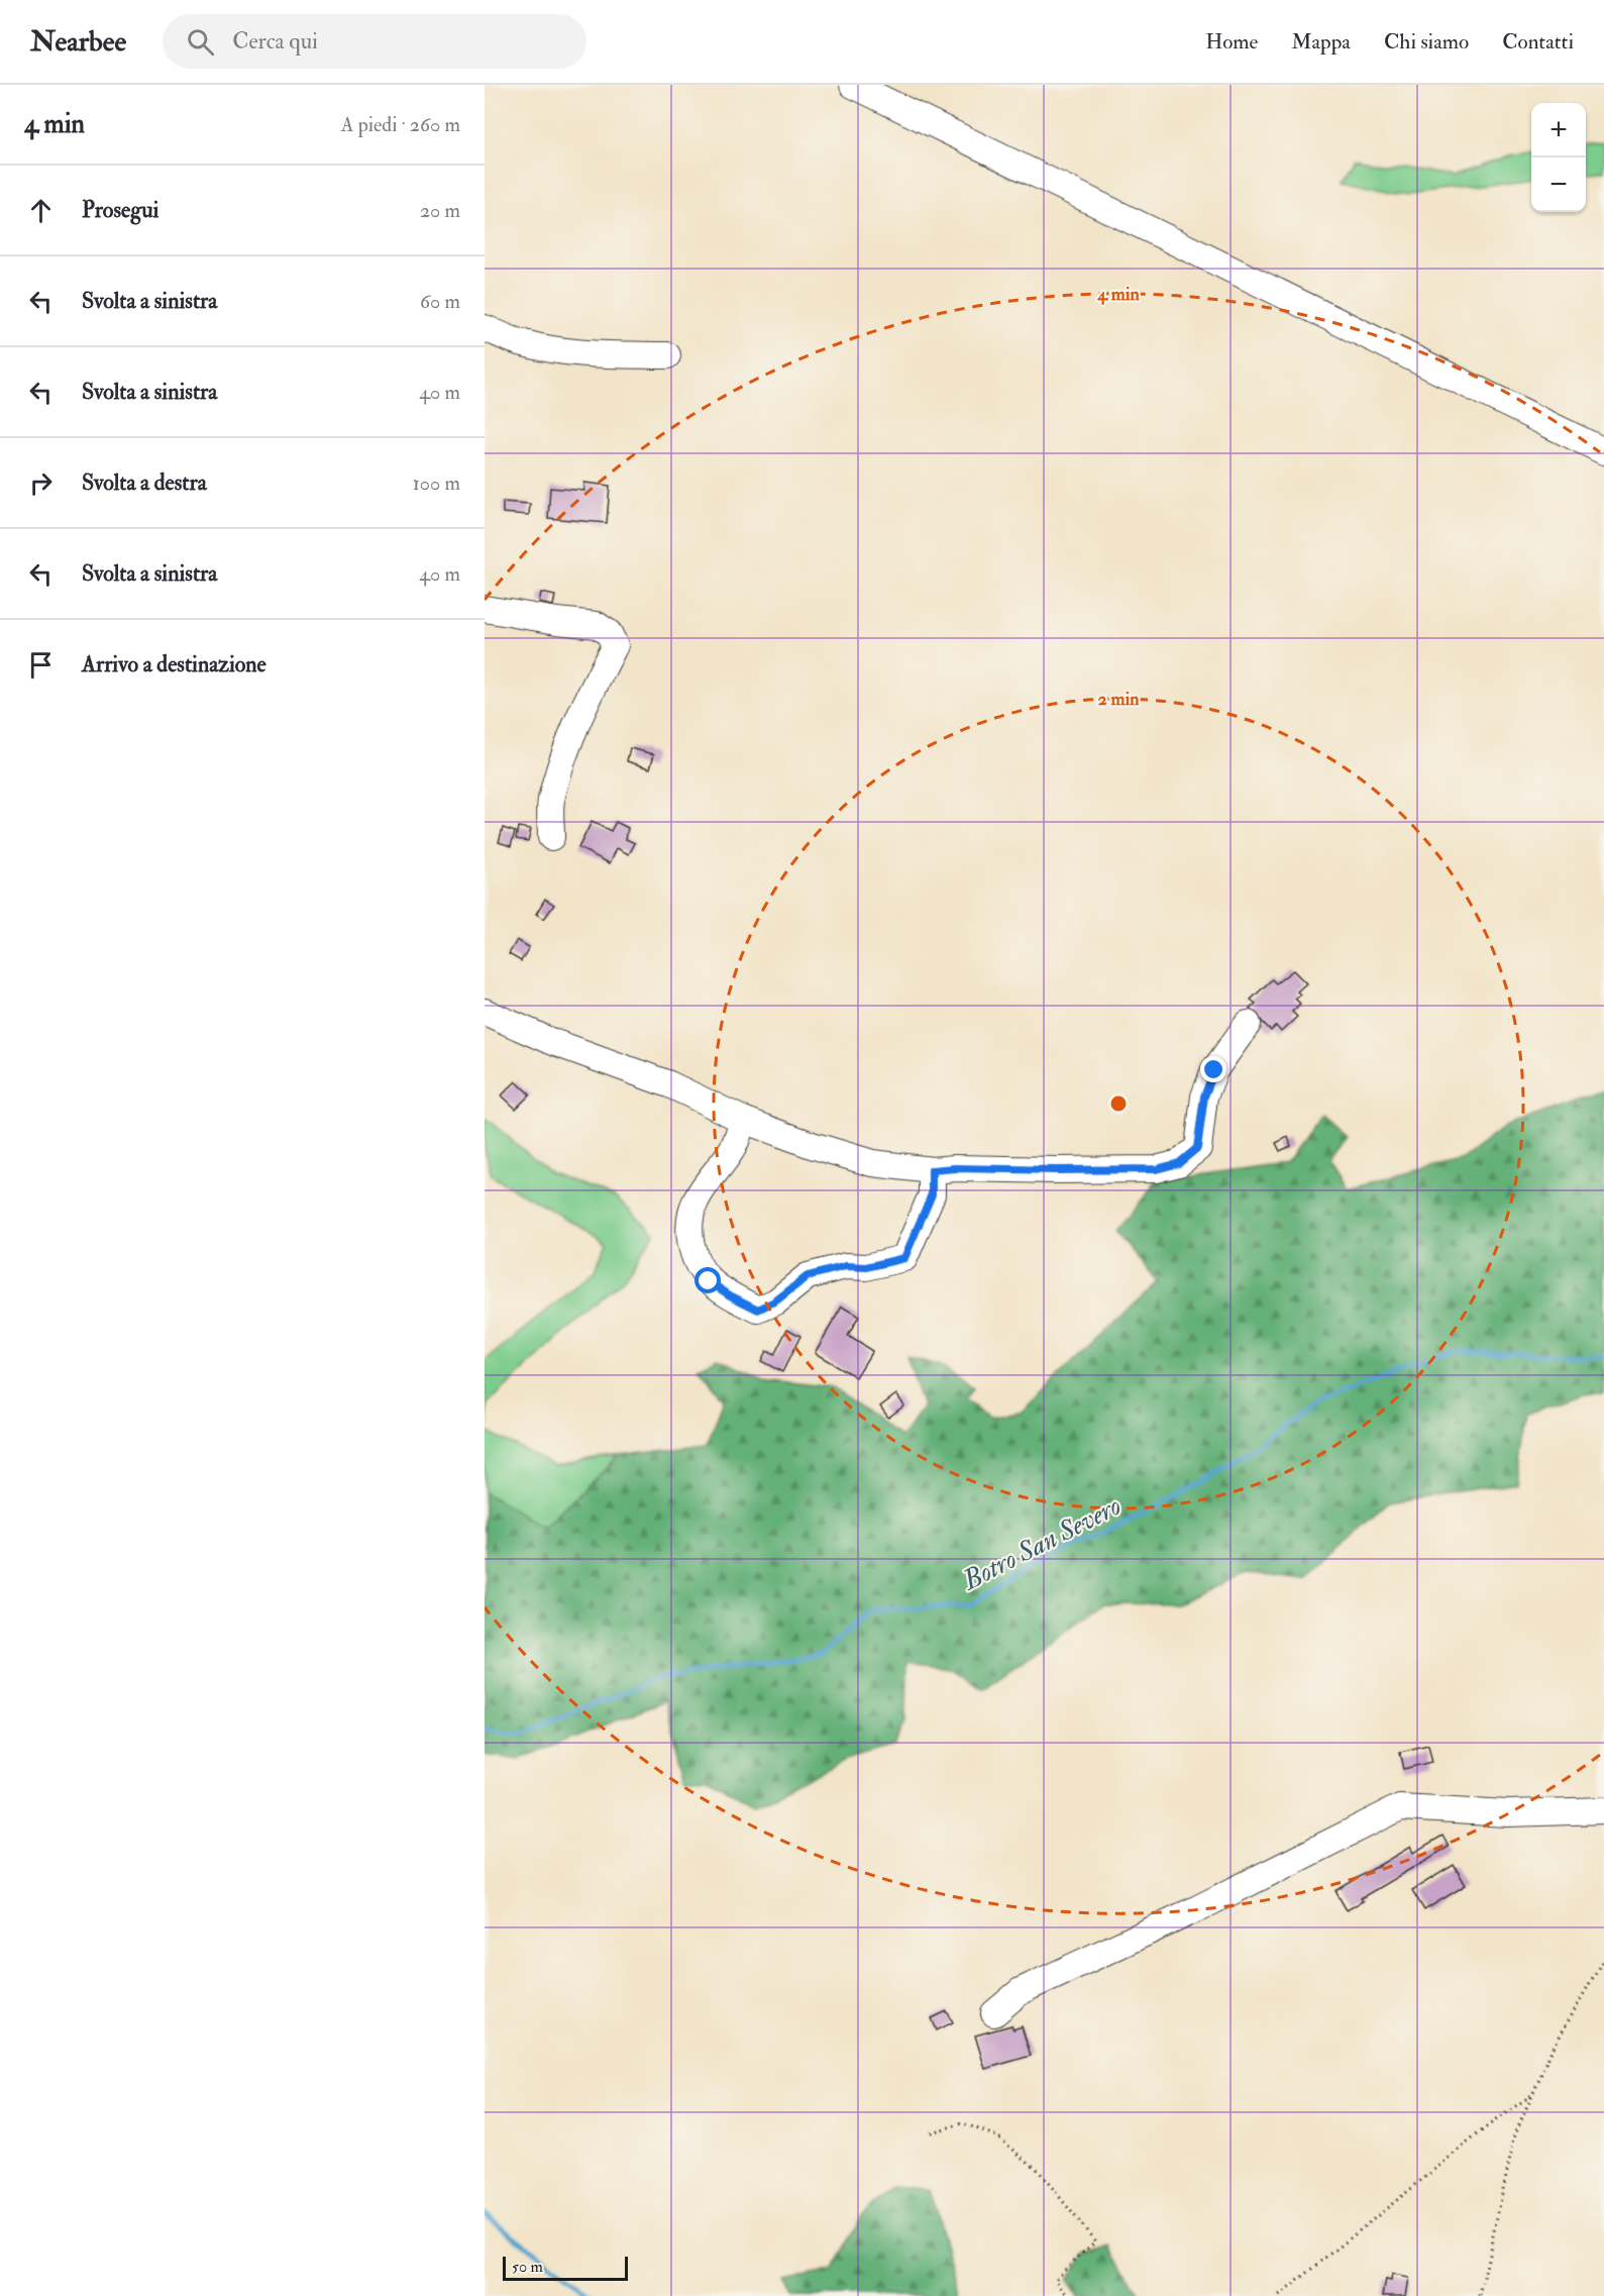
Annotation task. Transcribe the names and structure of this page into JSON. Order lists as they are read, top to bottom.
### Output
{
  "water": ["Botro San Severo"],
  "scale_bar": "50 m",
  "page": {
    "header": "Nearbee",
    "search": "Cerca qui",
    "nav": [
      "Home",
      "Mappa",
      "Chi siamo",
      "Contatti"
    ],
    "heading": ["4 min", "A piedi · 260 m"],
    "map_buttons": ["+", "−"],
    "list": [
      ["Prosegui", "20 m"],
      ["Svolta a sinistra", "60 m"],
      ["Svolta a sinistra", "40 m"],
      ["Svolta a destra", "100 m"],
      ["Svolta a sinistra", "40 m"],
      "Arrivo a destinazione"
    ],
    "scale": "50 m"
  },
  "rings": ["4 min", "2 min"]
}
